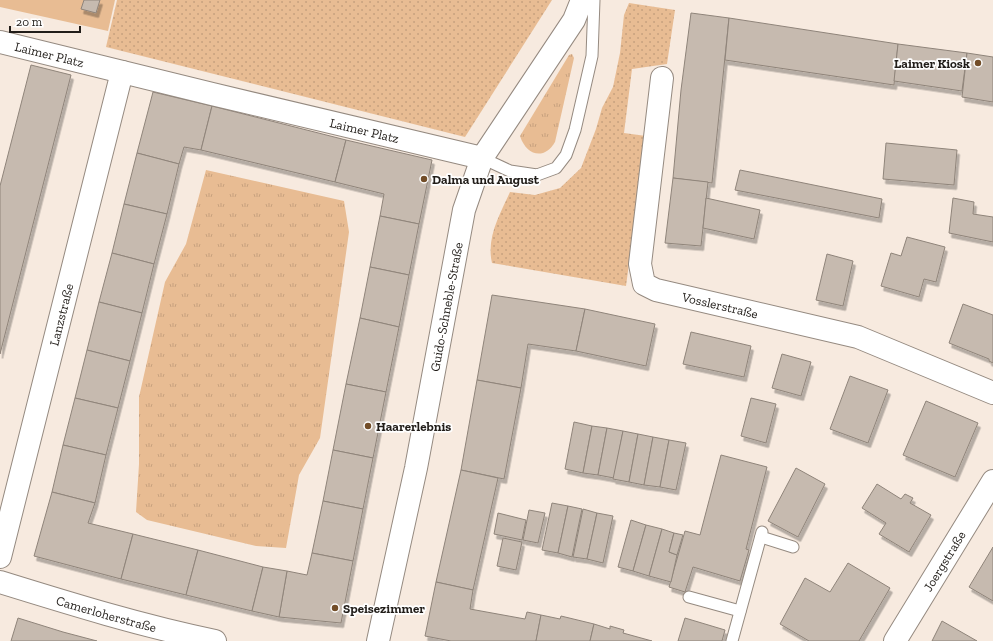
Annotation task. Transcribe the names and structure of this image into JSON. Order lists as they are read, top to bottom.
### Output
{
  "streets": {
    "street": [
      "Laimer Platz",
      "Vosslerstraße",
      "Guido-Schneble-Straße",
      "Lanzstraße",
      "Joergstraße",
      "Camerloherstraße"
    ]
  },
  "crossings": [
    ["Laimer Platz", "Guido-Schneble-Straße"],
    ["Laimer Platz", "Lanzstraße"]
  ],
  "places": [
    "Laimer Kiosk",
    "Dalma und August",
    "Haarerlebnis",
    "Speisezimmer"
  ],
  "scale_bar": "20 m"
}
